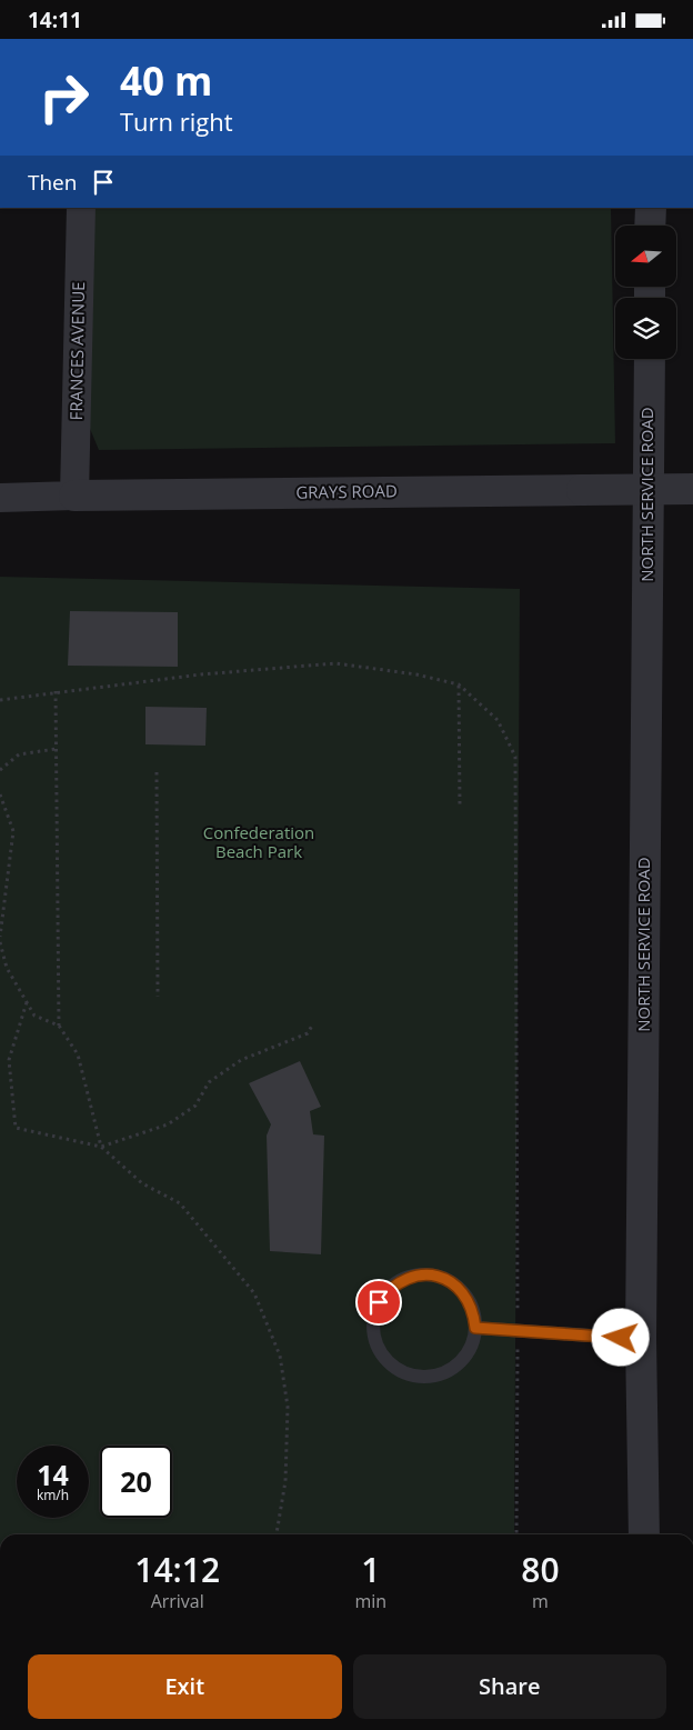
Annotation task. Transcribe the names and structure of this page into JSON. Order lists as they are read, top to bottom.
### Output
{
  "streets": {
    "street": ["FRANCES AVENUE", "GRAYS ROAD", "NORTH SERVICE ROAD"]
  },
  "crossings": [
    ["FRANCES AVENUE", "GRAYS ROAD"]
  ],
  "parks": ["Confederation Beach Park"],
  "north": "left",
  "page": {
    "status": "14:11",
    "turn": ["40 m", "Turn right"],
    "then": "Then",
    "speed": "14 km/h",
    "limit": "20",
    "eta": [
      "14:12",
      "Arrival",
      "1",
      "min",
      "80",
      "m"
    ],
    "buttons": ["Exit", "Share"]
  }
}
